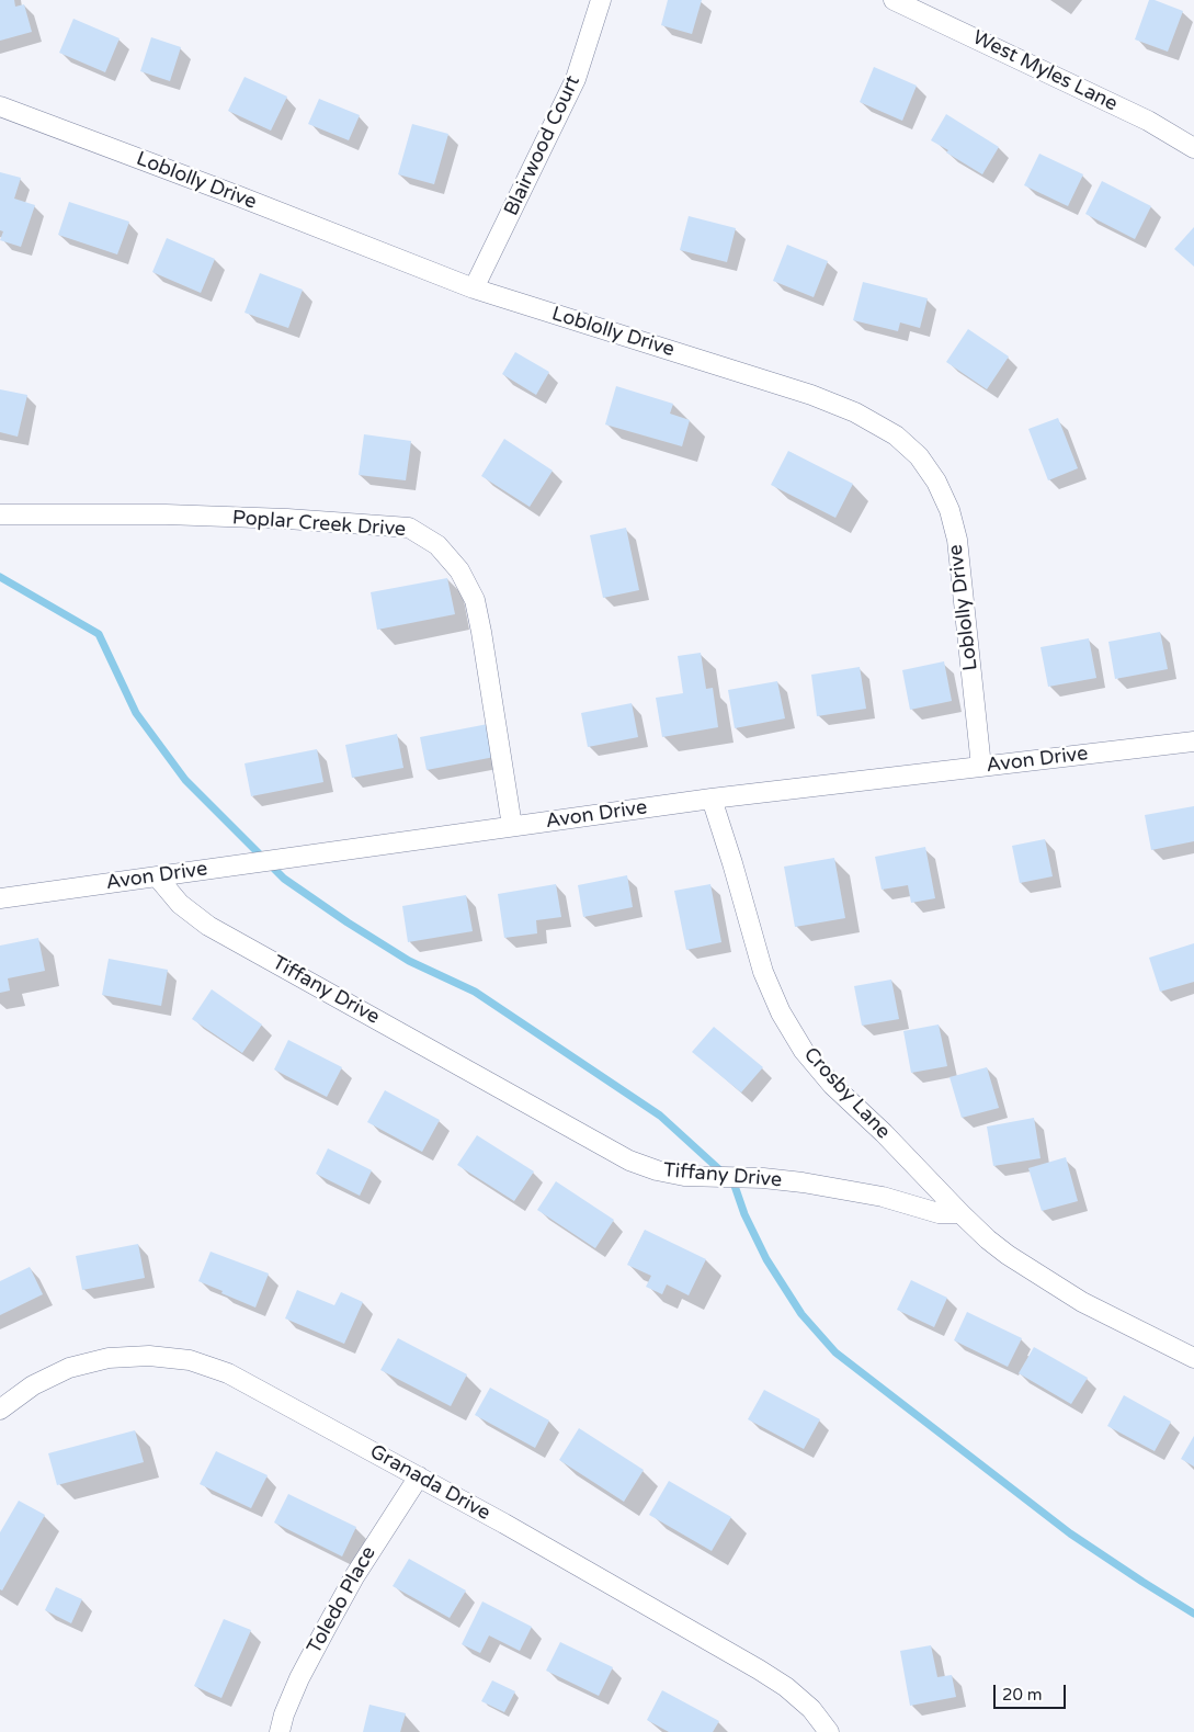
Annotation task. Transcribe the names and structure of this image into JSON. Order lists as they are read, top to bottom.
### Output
{
  "streets": {
    "street": [
      "West Myles Lane",
      "Blairwood Court",
      "Loblolly Drive",
      "Poplar Creek Drive",
      "Avon Drive",
      "Tiffany Drive",
      "Crosby Lane",
      "Granada Drive",
      "Toledo Place"
    ]
  },
  "crossings": [
    ["Blairwood Court", "Loblolly Drive"],
    ["Loblolly Drive", "Avon Drive"],
    ["Poplar Creek Drive", "Avon Drive"],
    ["Avon Drive", "Tiffany Drive"],
    ["Avon Drive", "Crosby Lane"],
    ["Tiffany Drive", "Crosby Lane"],
    ["Granada Drive", "Toledo Place"]
  ],
  "scale_bar": "20 m"
}
